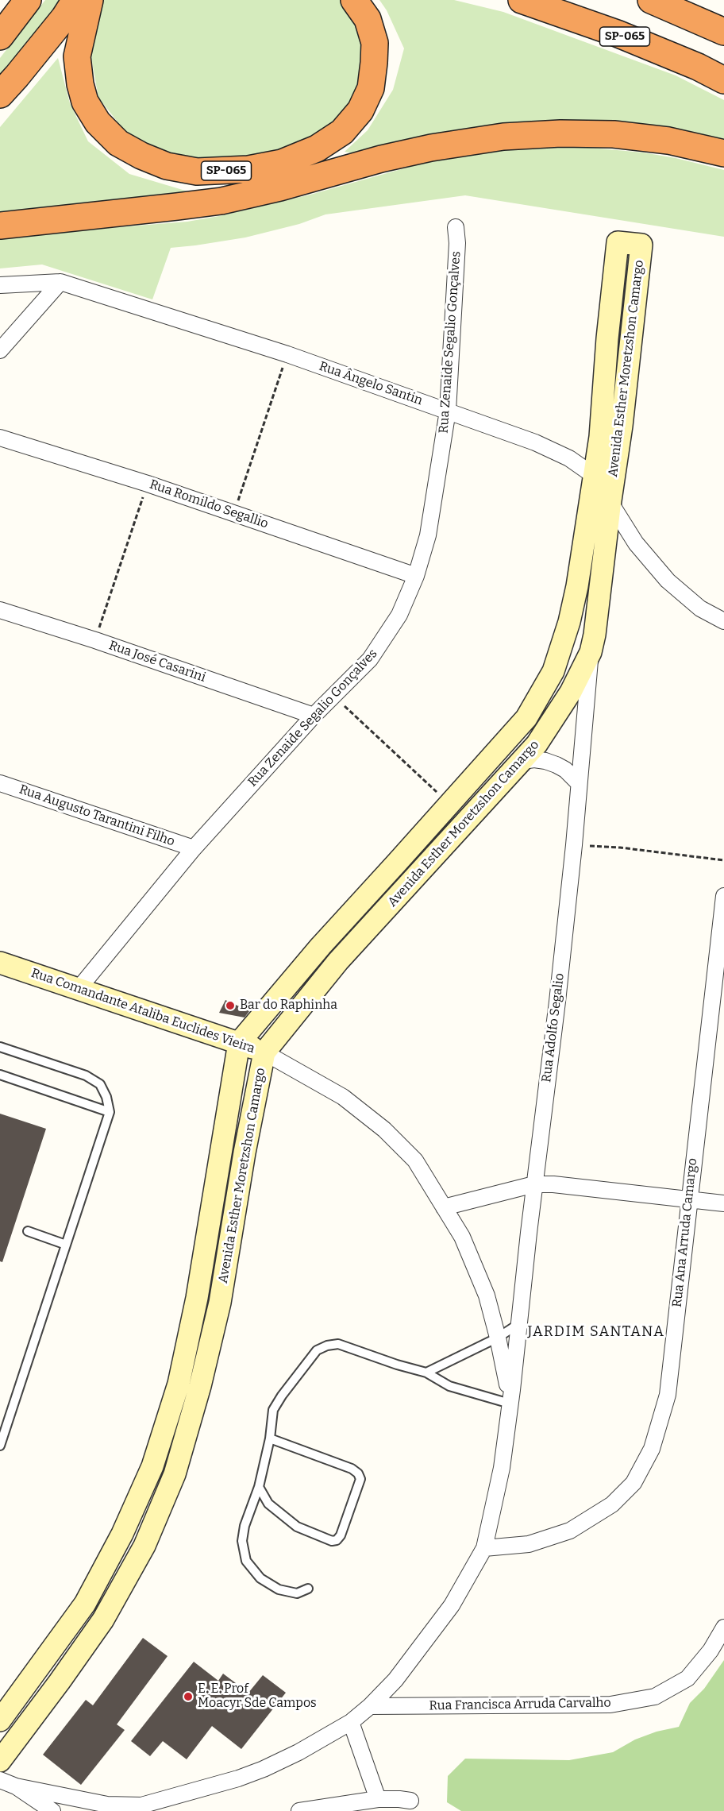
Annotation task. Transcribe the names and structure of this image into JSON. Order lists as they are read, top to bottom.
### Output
{
  "streets": {
    "highway": ["SP-065"],
    "street": [
      "Rua Zenaide Segalio Gonçalves",
      "Avenida Esther Moretzshon Camargo",
      "Rua Ângelo Santin",
      "Rua Romildo Segallio",
      "Rua José Casarini",
      "Rua Augusto Tarantini Filho",
      "Rua Comandante Ataliba Euclides Vieira",
      "Rua Adolfo Segalio",
      "Rua Ana Arruda Camargo",
      "Rua Francisca Arruda Carvalho"
    ]
  },
  "crossings": [
    ["Rua Zenaide Segalio Gonçalves", "Rua Ângelo Santin"],
    ["Rua Zenaide Segalio Gonçalves", "Rua Romildo Segallio"],
    ["Rua Zenaide Segalio Gonçalves", "Rua José Casarini"],
    ["Rua Zenaide Segalio Gonçalves", "Rua Augusto Tarantini Filho"],
    ["Rua Zenaide Segalio Gonçalves", "Rua Comandante Ataliba Euclides Vieira"],
    ["Avenida Esther Moretzshon Camargo", "Rua Ângelo Santin"],
    ["Avenida Esther Moretzshon Camargo", "Rua Comandante Ataliba Euclides Vieira"],
    ["Avenida Esther Moretzshon Camargo", "Rua Adolfo Segalio"],
    ["Rua Comandante Ataliba Euclides Vieira", "Rua Adolfo Segalio"],
    ["Rua Adolfo Segalio", "Rua Ana Arruda Camargo"],
    ["Rua Adolfo Segalio", "Rua Francisca Arruda Carvalho"]
  ],
  "districts": ["JARDIM SANTANA"],
  "places": ["Bar do Raphinha", "E. E. Prof Moacyr Sde Campos"]
}
